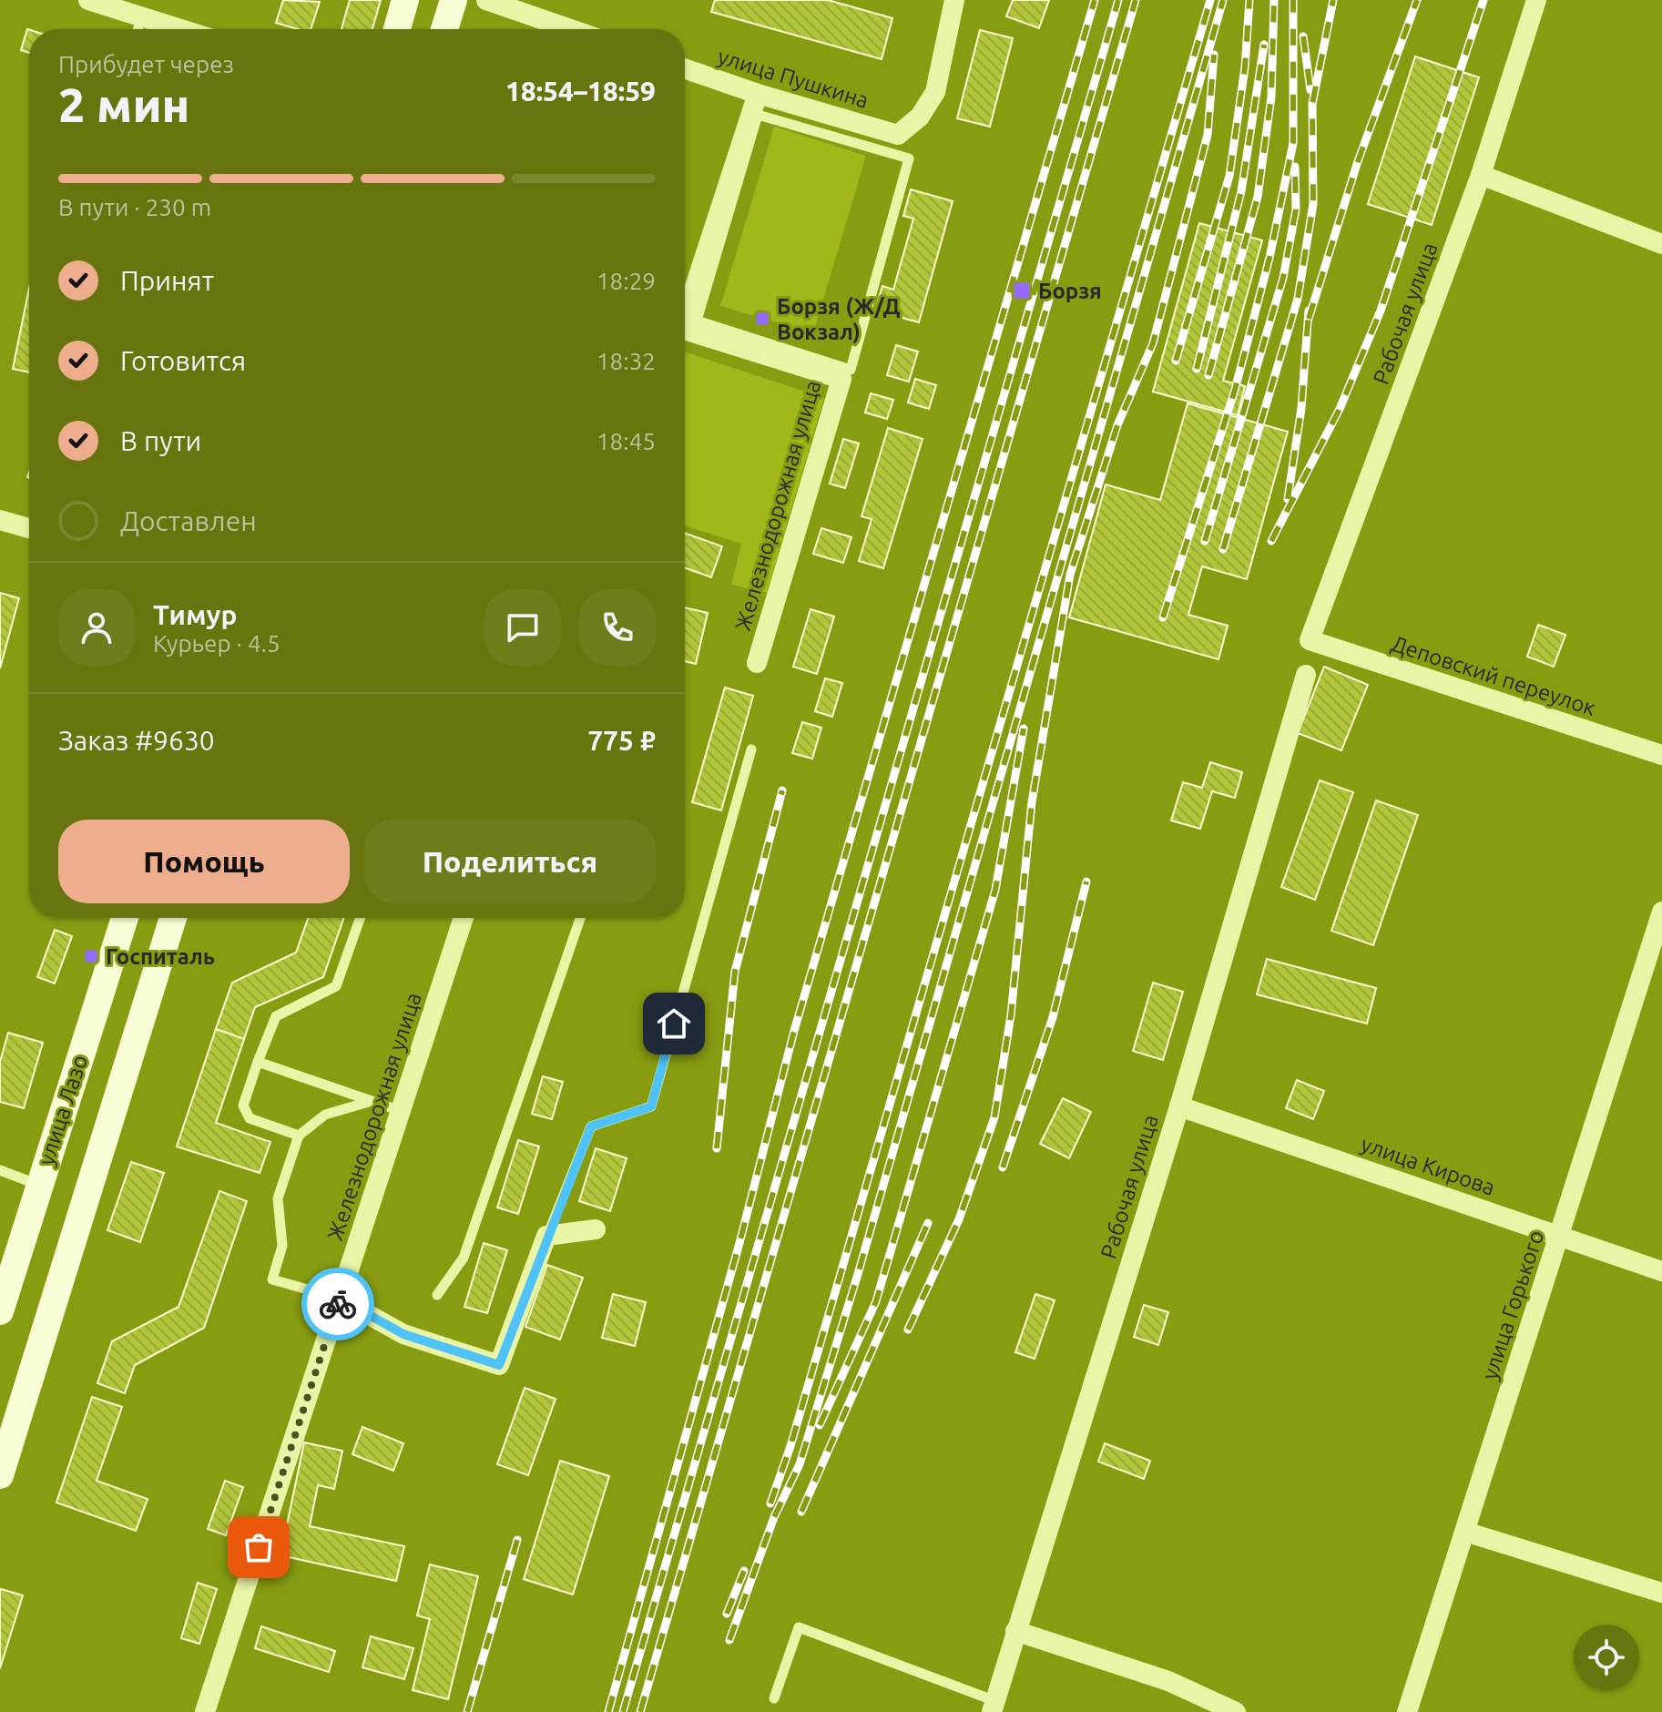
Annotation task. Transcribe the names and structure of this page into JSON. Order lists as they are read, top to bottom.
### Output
{
  "streets": {
    "street": [
      "улица Пушкина",
      "Рабочая улица",
      "Железнодорожная улица",
      "Деповский переулок",
      "улица Лазо",
      "улица Кирова",
      "улица Горького"
    ]
  },
  "crossings": [
    ["Рабочая улица", "Деповский переулок"],
    ["Рабочая улица", "улица Кирова"],
    ["улица Кирова", "улица Горького"]
  ],
  "places": {
    "transit": ["Борзя", "Борзя (Ж/Д Вокзал)", "Госпиталь"]
  },
  "page": {
    "heading": ["2 мин", "Прибудет через", "18:54–18:59"],
    "panel": [
      "Тимур",
      "Курьер · 4.5",
      "Заказ #9630",
      "775 ₽"
    ],
    "bar": "В пути · 230 m",
    "list": [
      ["Принят", "18:29"],
      ["Готовится", "18:32"],
      ["В пути", "18:45"],
      "Доставлен"
    ],
    "buttons": ["Помощь", "Поделиться"]
  }
}
